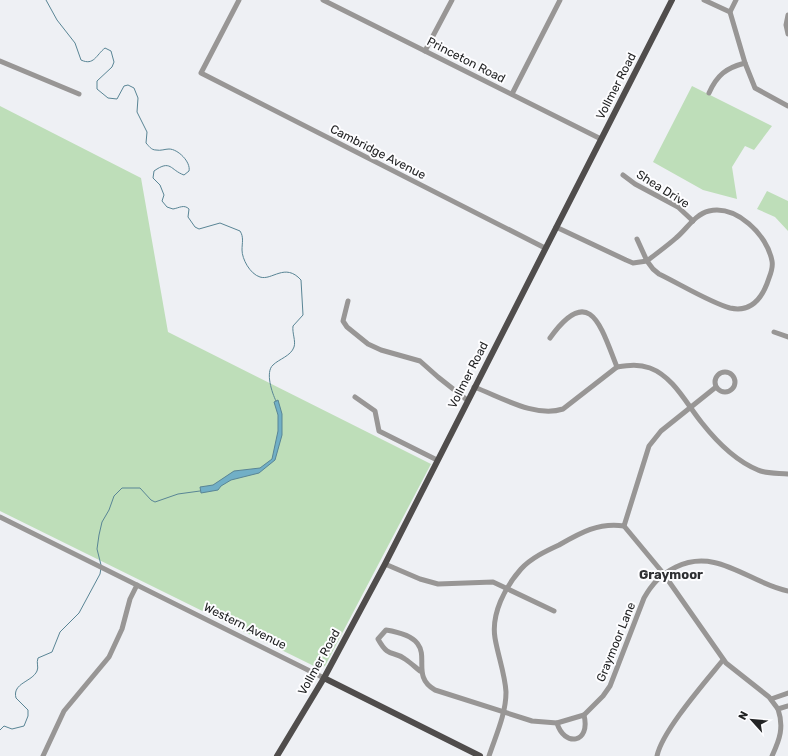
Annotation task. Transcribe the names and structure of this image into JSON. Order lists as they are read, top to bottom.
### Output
{
  "streets": {
    "main road": ["Vollmer Road", "Western Avenue"],
    "street": [
      "Princeton Road",
      "Cambridge Avenue",
      "Shea Drive",
      "Graymoor Lane"
    ]
  },
  "crossings": [
    ["Princeton Road", "Vollmer Road"],
    ["Vollmer Road", "Cambridge Avenue"],
    ["Vollmer Road", "Western Avenue"]
  ],
  "districts": ["Graymoor"],
  "north": "top left"
}
